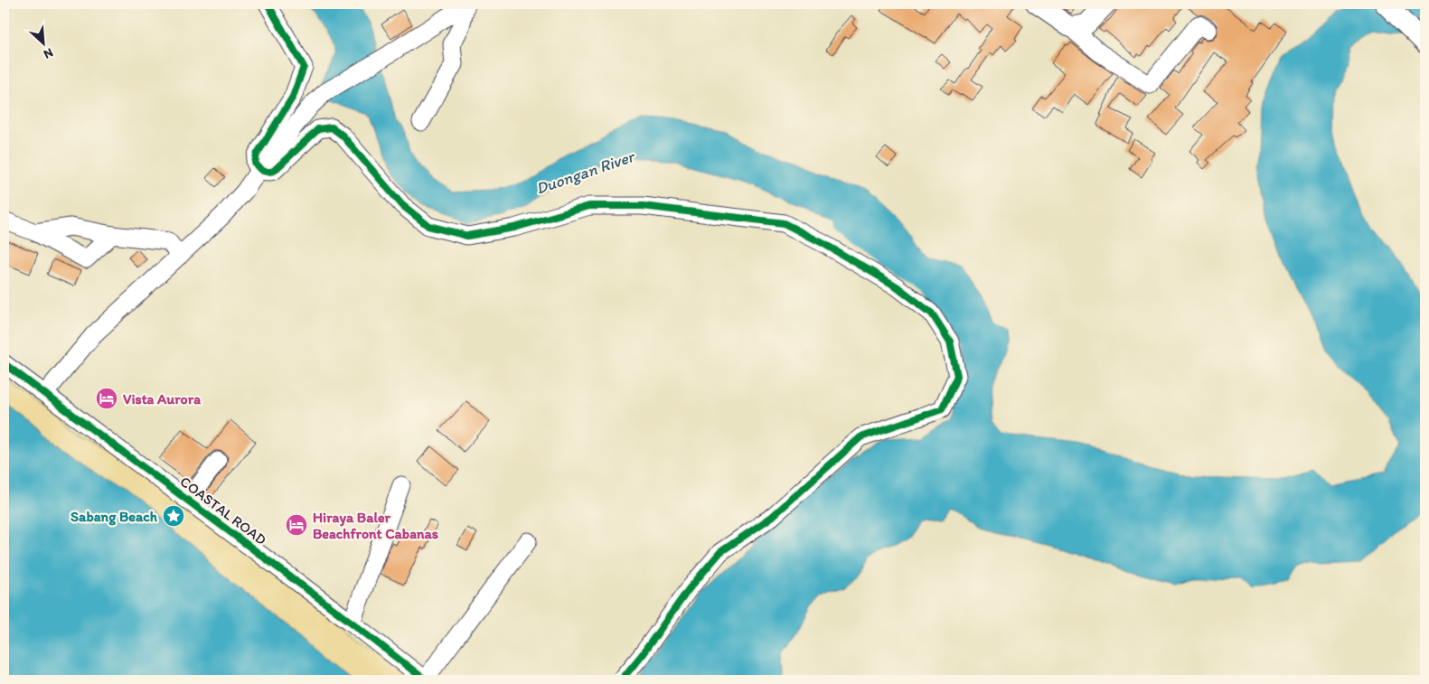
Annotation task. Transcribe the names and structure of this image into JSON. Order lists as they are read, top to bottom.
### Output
{
  "streets": {
    "street": ["COASTAL ROAD"]
  },
  "water": ["Duongan River"],
  "places": {
    "hotel": ["Vista Aurora", "Hiraya Baler Beachfront Cabanas"],
    "place": ["Sabang Beach"]
  },
  "north": "bottom right"
}
